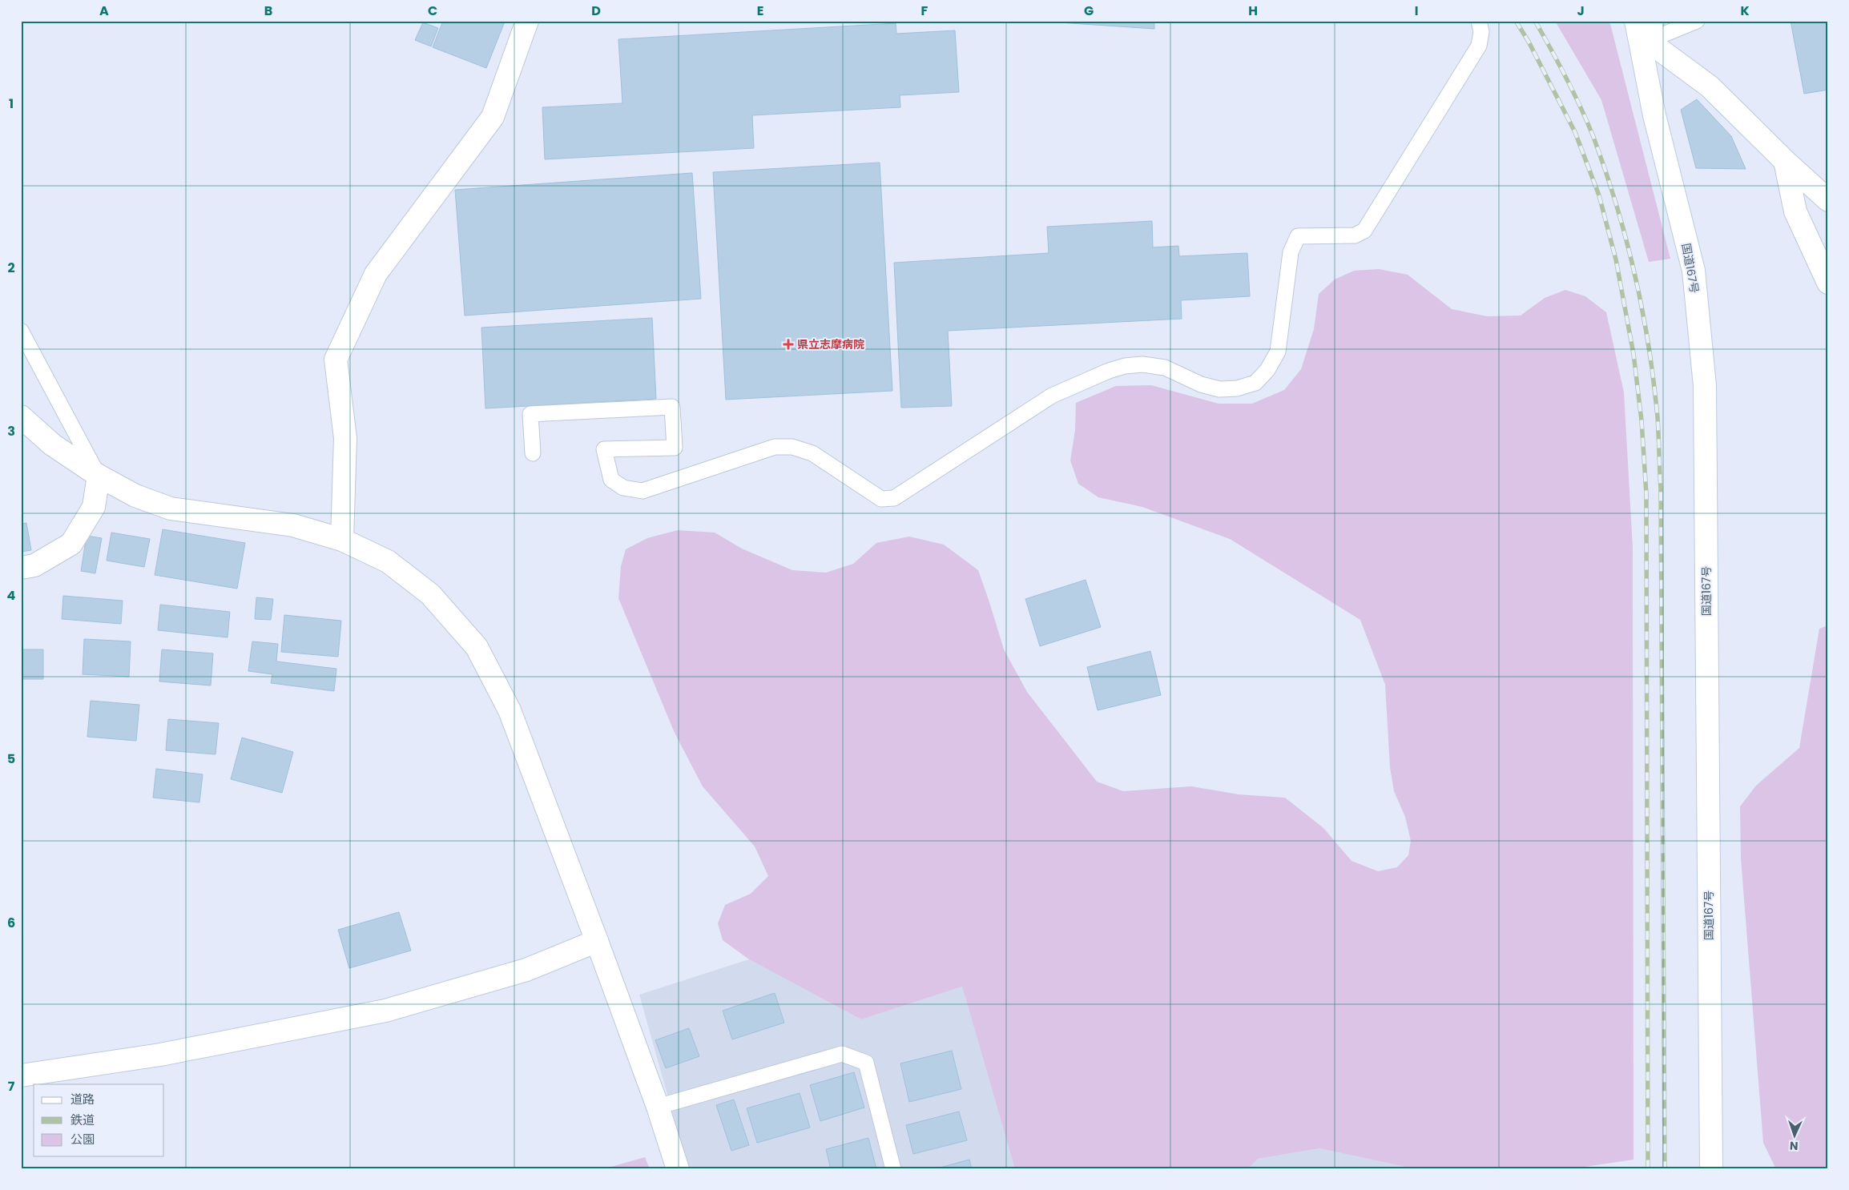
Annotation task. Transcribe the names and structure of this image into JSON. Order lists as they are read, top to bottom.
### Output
{
  "streets": {
    "street": ["国道167号"]
  },
  "places": {
    "health": ["県立志摩病院"]
  },
  "legend": ["道路", "鉄道", "公園"],
  "north": "bottom",
  "grid": {
    "columns": [
      "A",
      "B",
      "C",
      "D",
      "E",
      "F",
      "G",
      "H",
      "I",
      "J",
      "K"
    ],
    "rows": [
      "1",
      "2",
      "3",
      "4",
      "5",
      "6",
      "7"
    ]
  }
}
